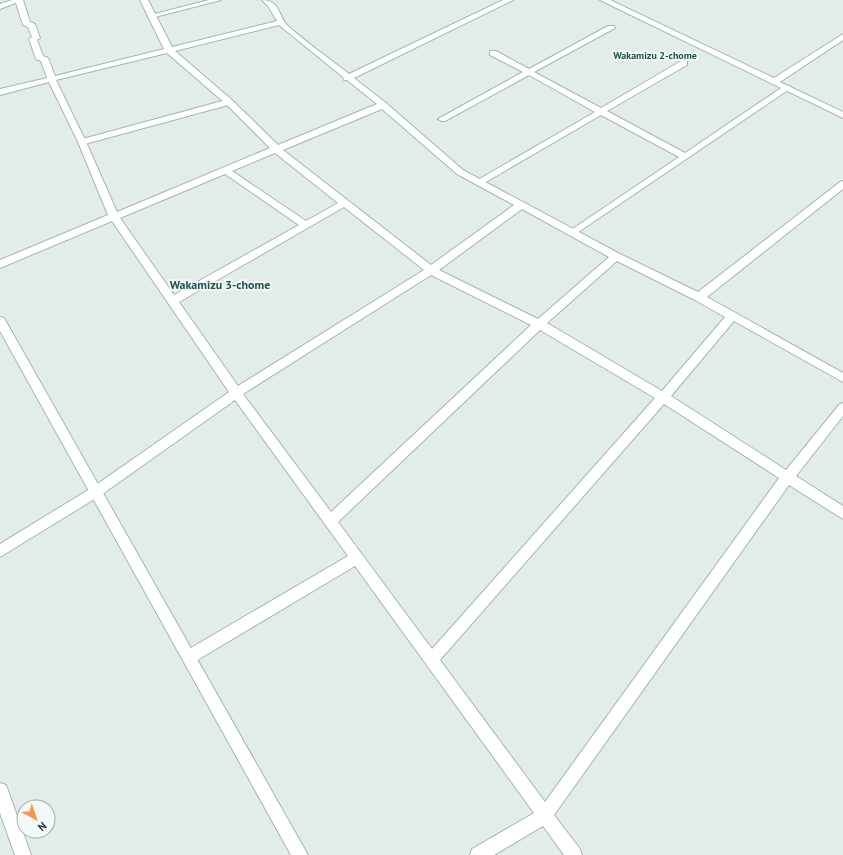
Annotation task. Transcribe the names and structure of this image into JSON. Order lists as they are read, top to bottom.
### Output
{
  "districts": ["Wakamizu 2-chome", "Wakamizu 3-chome"],
  "north": "bottom right"
}
